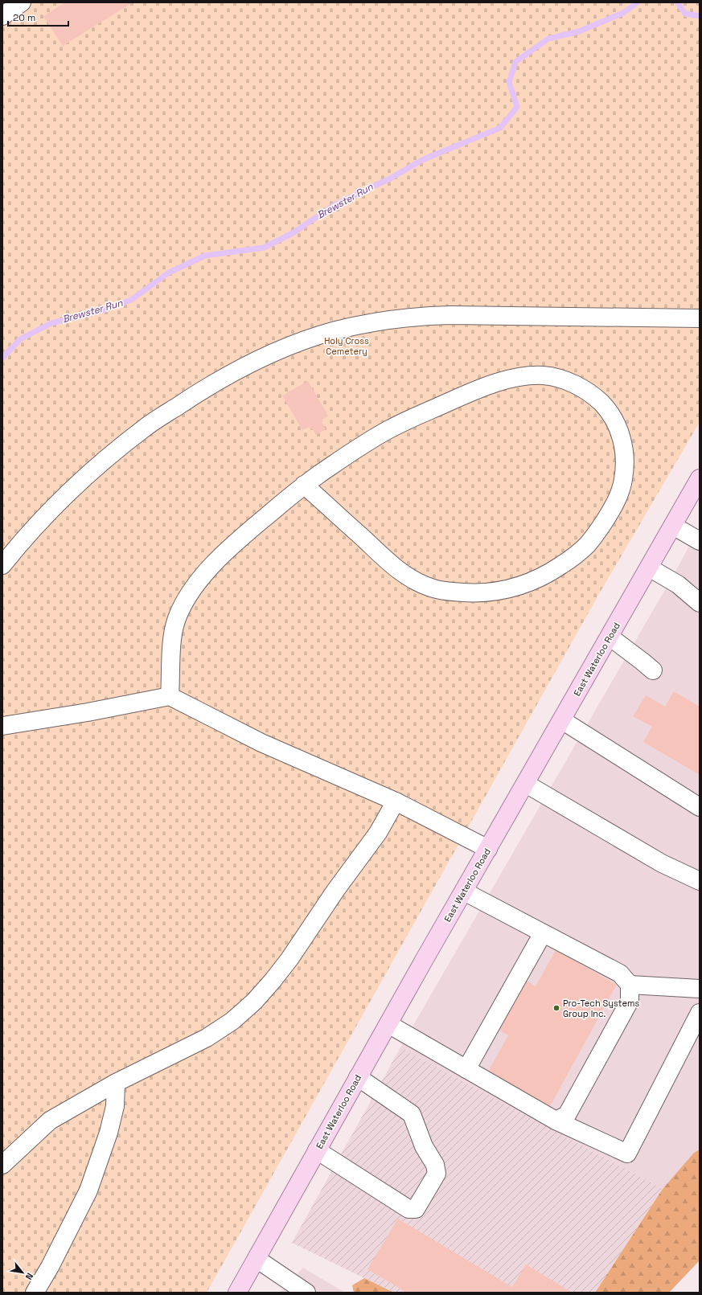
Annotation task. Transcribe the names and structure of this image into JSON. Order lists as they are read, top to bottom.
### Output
{
  "streets": {
    "main road": ["East Waterloo Road"]
  },
  "water": ["Brewster Run"],
  "parks": ["Holy Cross Cemetery"],
  "places": ["Pro-Tech Systems Group Inc."],
  "scale_bar": "20 m",
  "north": "bottom right"
}
